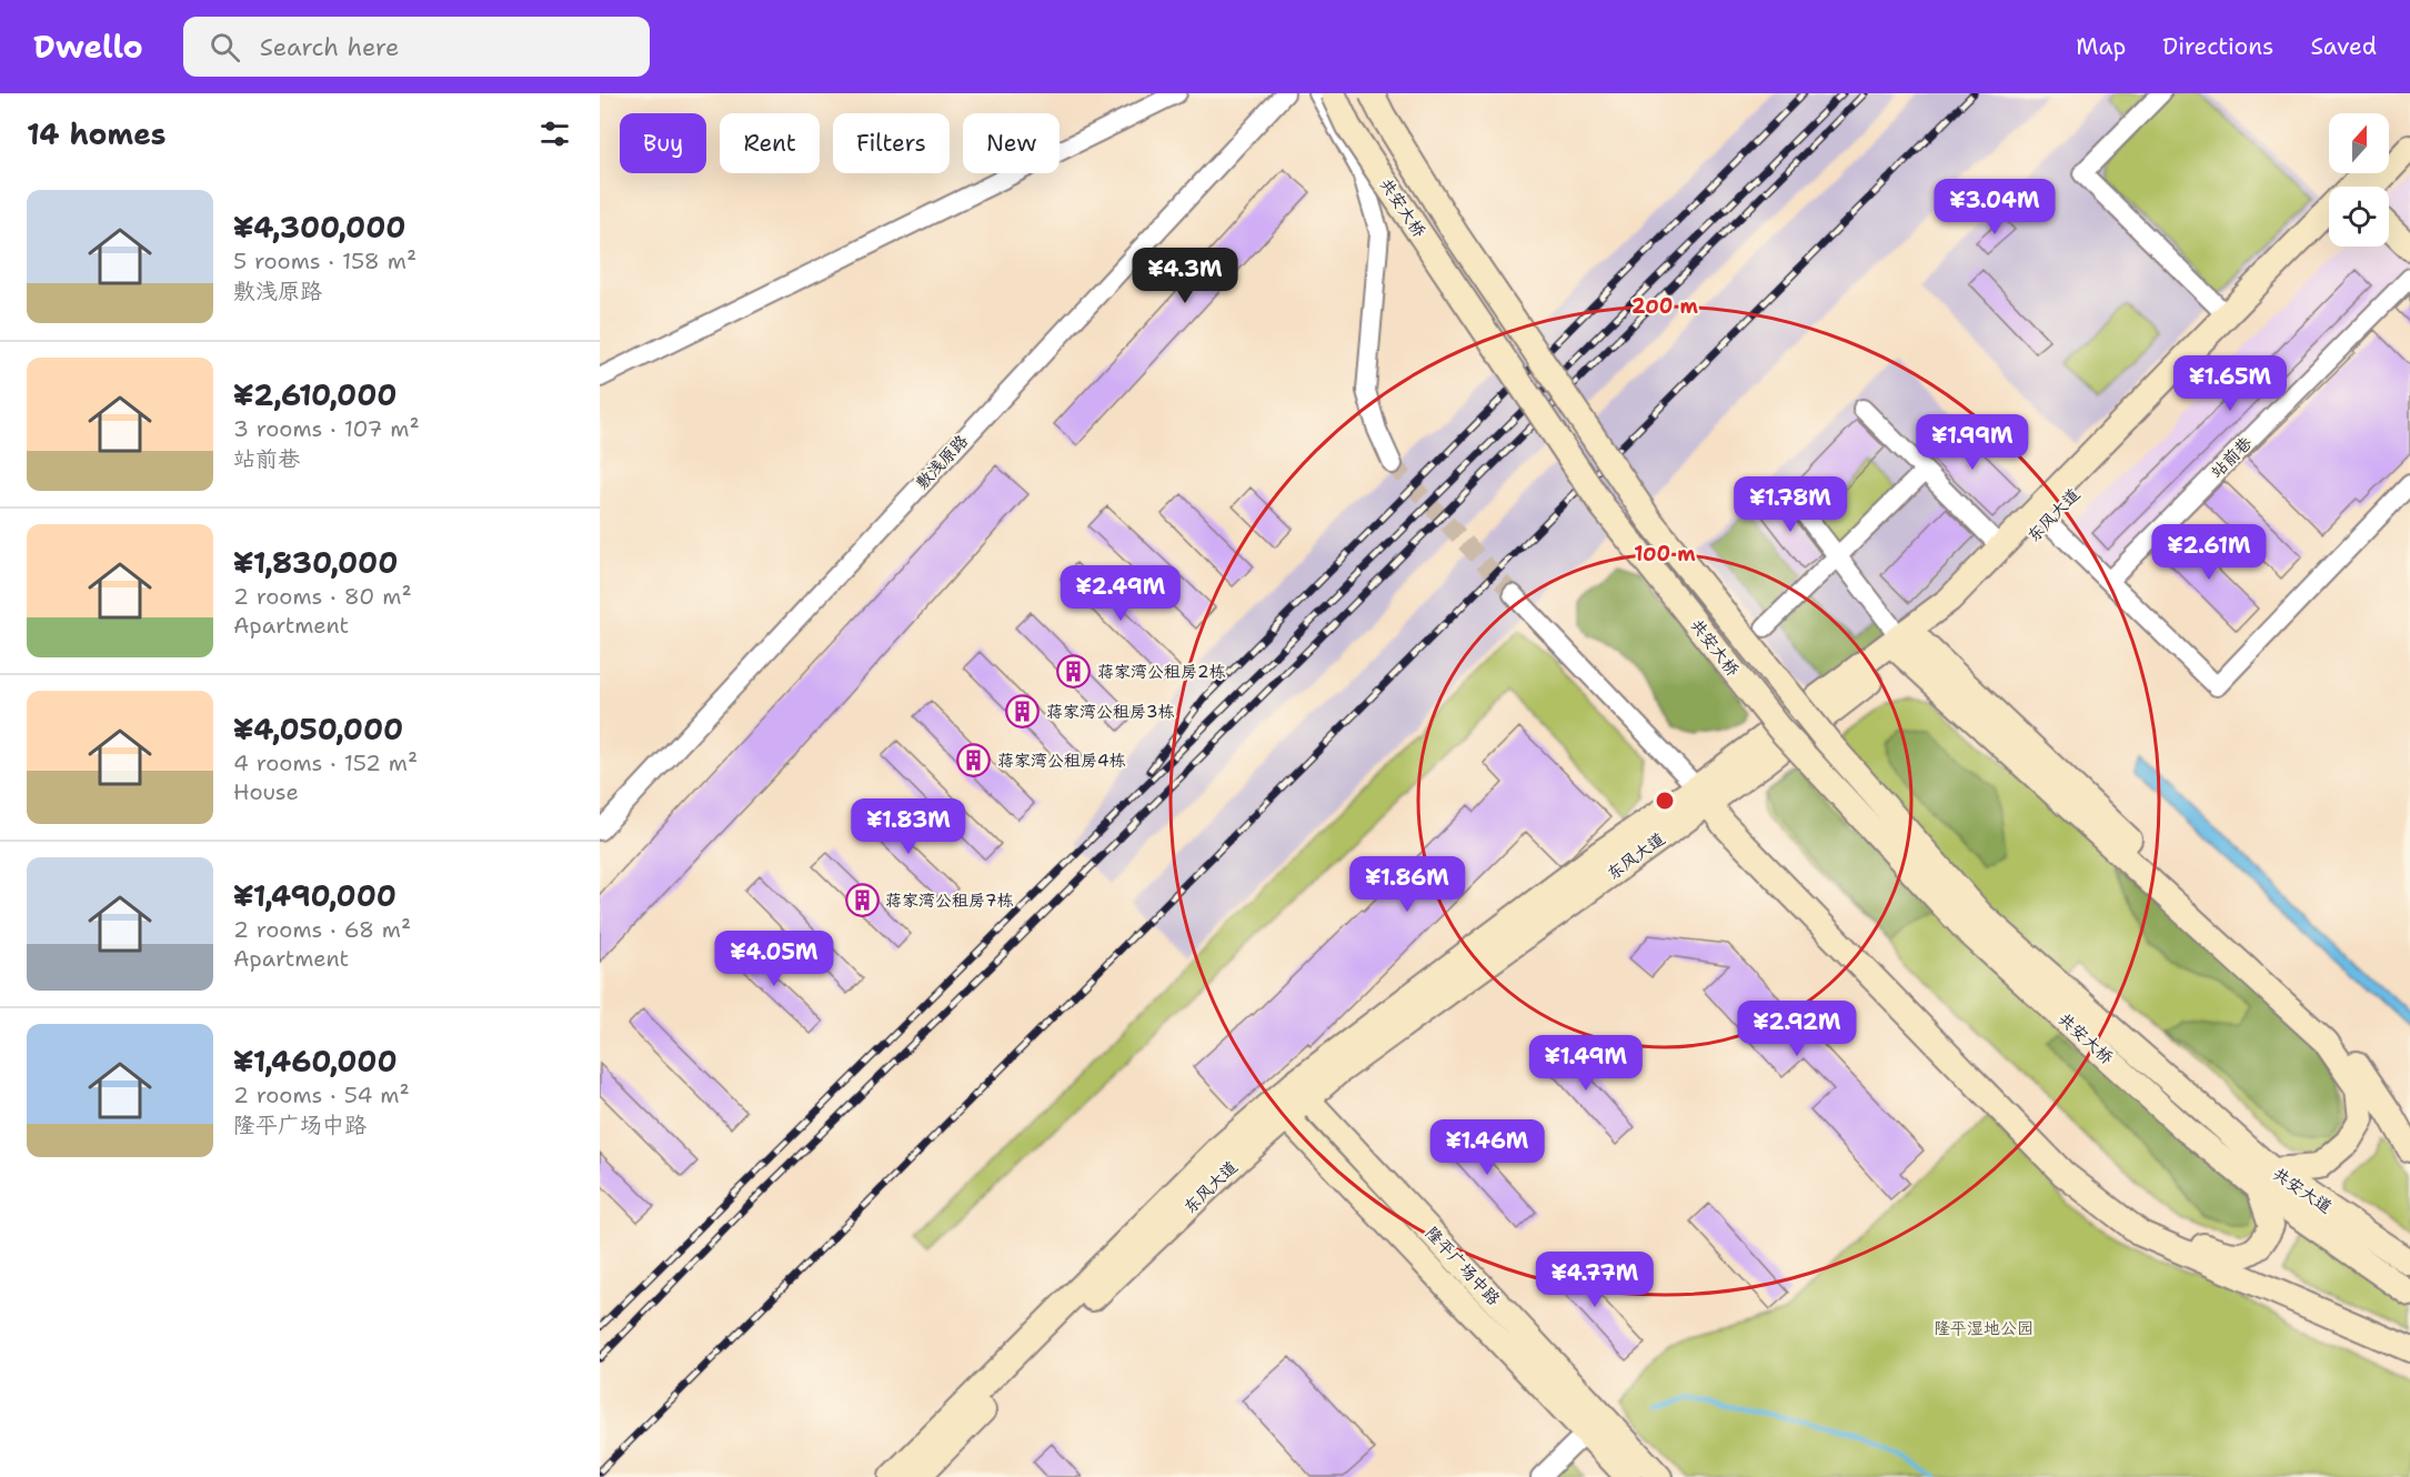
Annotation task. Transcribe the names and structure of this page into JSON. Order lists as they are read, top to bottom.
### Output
{
  "streets": {
    "main road": [
      "共安大桥",
      "东风大道",
      "共安大道",
      "隆平广场中路"
    ],
    "street": ["站前巷", "敷浅原路"]
  },
  "crossings": [
    ["共安大桥", "共安大道"],
    ["东风大道", "隆平广场中路"]
  ],
  "parks": ["隆平湿地公园"],
  "places": {
    "building": [
      "蒋家湾公租房2栋",
      "蒋家湾公租房3栋",
      "蒋家湾公租房4栋",
      "蒋家湾公租房7栋"
    ]
  },
  "north": "top",
  "page": {
    "header": "Dwello",
    "search": "Search here",
    "nav": ["Map", "Directions", "Saved"],
    "heading": "14 homes",
    "chip": [
      "Buy",
      "Rent",
      "Filters",
      "New"
    ],
    "list": [
      {
        "name": "¥4,300,000",
        "note": "5 rooms · 158 m² · 敷浅原路"
      },
      {
        "name": "¥2,610,000",
        "note": "3 rooms · 107 m² · 站前巷"
      },
      {
        "name": "¥1,830,000",
        "note": "2 rooms · 80 m² · Apartment"
      },
      {
        "name": "¥4,050,000",
        "note": "4 rooms · 152 m² · House"
      },
      {
        "name": "¥1,490,000",
        "note": "2 rooms · 68 m² · Apartment"
      },
      {
        "name": "¥1,460,000",
        "note": "2 rooms · 54 m² · 隆平广场中路"
      }
    ],
    "price": [
      "¥3.04M",
      "¥4.3M",
      "¥1.65M",
      "¥1.99M",
      "¥1.78M",
      "¥2.61M",
      "¥2.49M",
      "¥1.83M",
      "¥1.86M",
      "¥4.05M",
      "¥2.92M",
      "¥1.49M",
      "¥1.46M",
      "¥4.77M"
    ]
  },
  "rings": ["200 m", "100 m"]
}
